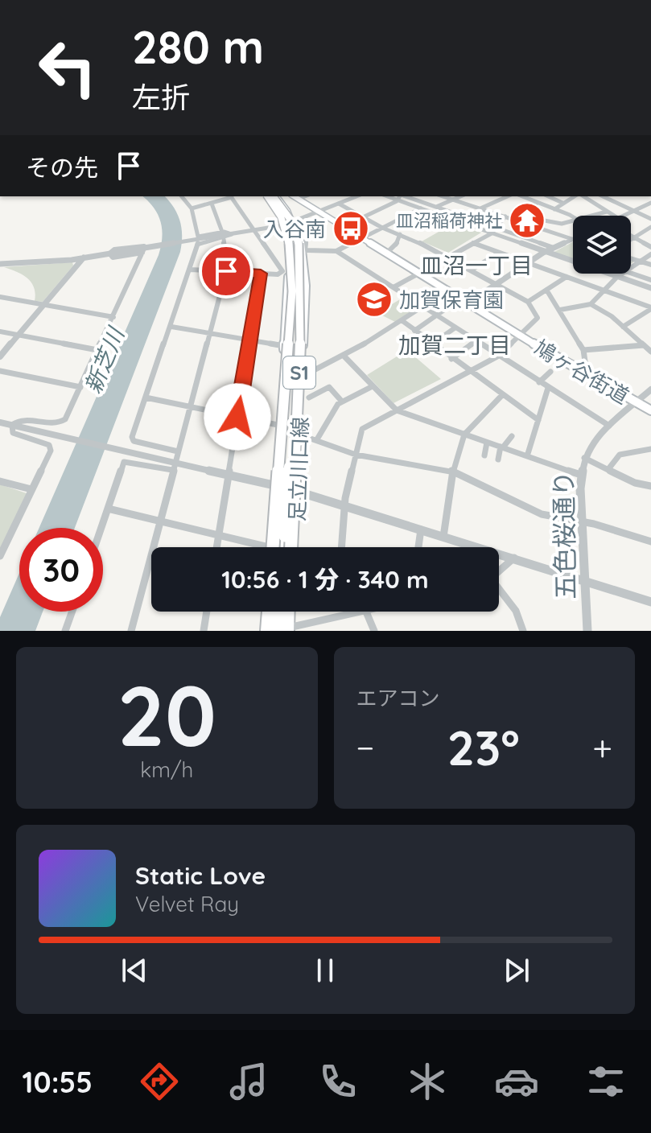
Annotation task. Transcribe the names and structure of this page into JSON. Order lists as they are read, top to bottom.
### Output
{
  "streets": {
    "highway": ["S1"],
    "main road": ["鳩ヶ谷街道", "足立川口線"],
    "street": ["五色桜通り"]
  },
  "crossings": [
    ["鳩ヶ谷街道", "五色桜通り"],
    ["S1", "足立川口線"]
  ],
  "districts": ["皿沼一丁目", "加賀二丁目"],
  "water": ["新芝川"],
  "places": {
    "temple": ["皿沼稲荷神社"],
    "bus stop": ["入谷南"],
    "school or university": ["加賀保育園"]
  },
  "page": {
    "turn": ["280 m", "左折"],
    "then": "その先",
    "limit": "30",
    "trip": "10:56 · 1 分 · 340 m",
    "tile": [
      ["20", "km/h"],
      "エアコン"
    ],
    "heat": ["−", "23°", "+"],
    "song": ["Static Love", "Velvet Ray"],
    "tabs": "10:55"
  }
}
